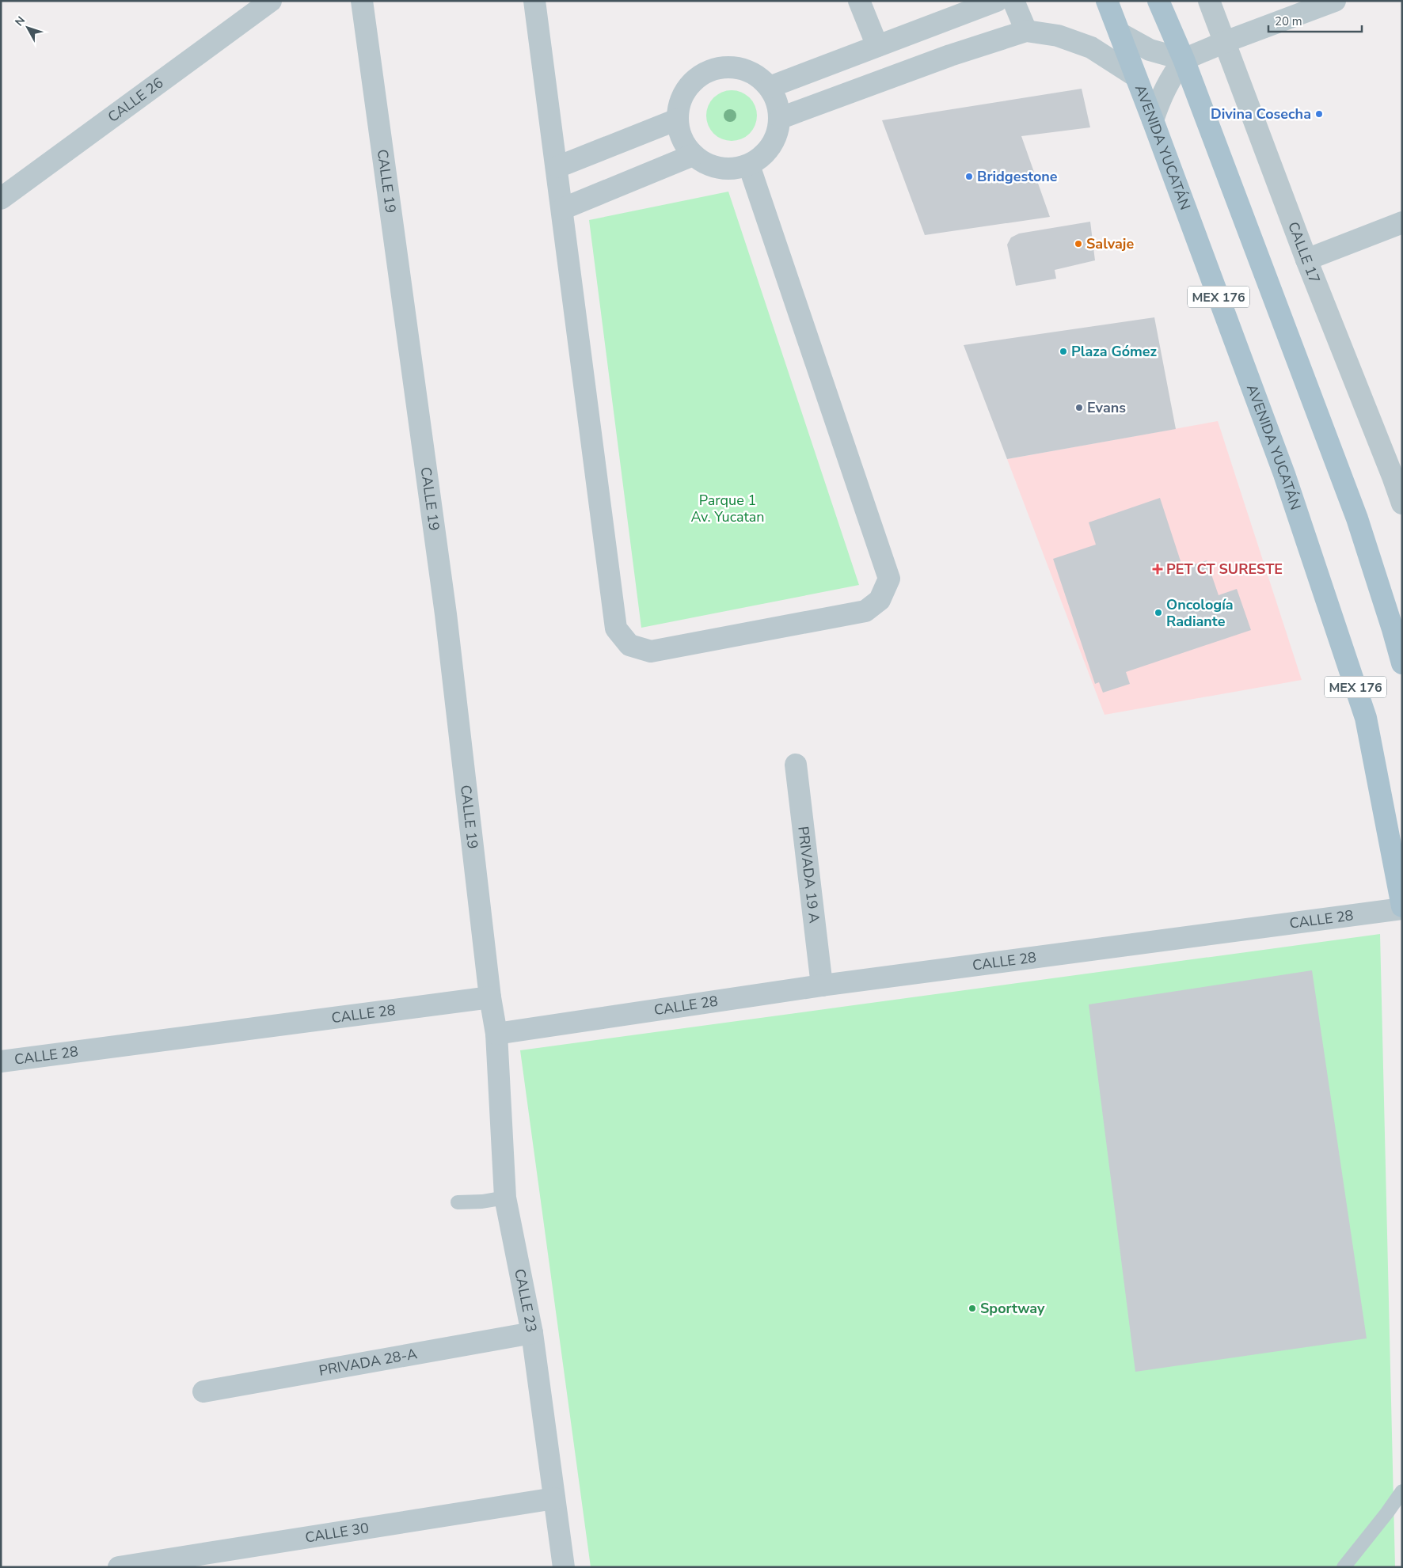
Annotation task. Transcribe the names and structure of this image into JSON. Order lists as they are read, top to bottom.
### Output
{
  "streets": {
    "main road": ["AVENIDA YUCATÁN", "MEX 176"],
    "street": [
      "CALLE 26",
      "CALLE 19",
      "CALLE 17",
      "PRIVADA 19 A",
      "CALLE 28",
      "CALLE 23",
      "PRIVADA 28-A",
      "CALLE 30"
    ]
  },
  "crossings": [
    ["AVENIDA YUCATÁN", "CALLE 28"],
    ["CALLE 19", "CALLE 28"],
    ["PRIVADA 19 A", "CALLE 28"],
    ["CALLE 28", "CALLE 23"],
    ["CALLE 23", "PRIVADA 28-A"],
    ["CALLE 23", "CALLE 30"]
  ],
  "parks": ["Parque 1 Av. Yucatan"],
  "places": {
    "other": [
      "Divina Cosecha",
      "Bridgestone",
      "Salvaje",
      "Plaza Gómez",
      "Evans",
      "Oncología Radiante",
      "Sportway"
    ],
    "health": ["PET CT SURESTE"]
  },
  "scale_bar": "20 m",
  "north": "top left"
}
